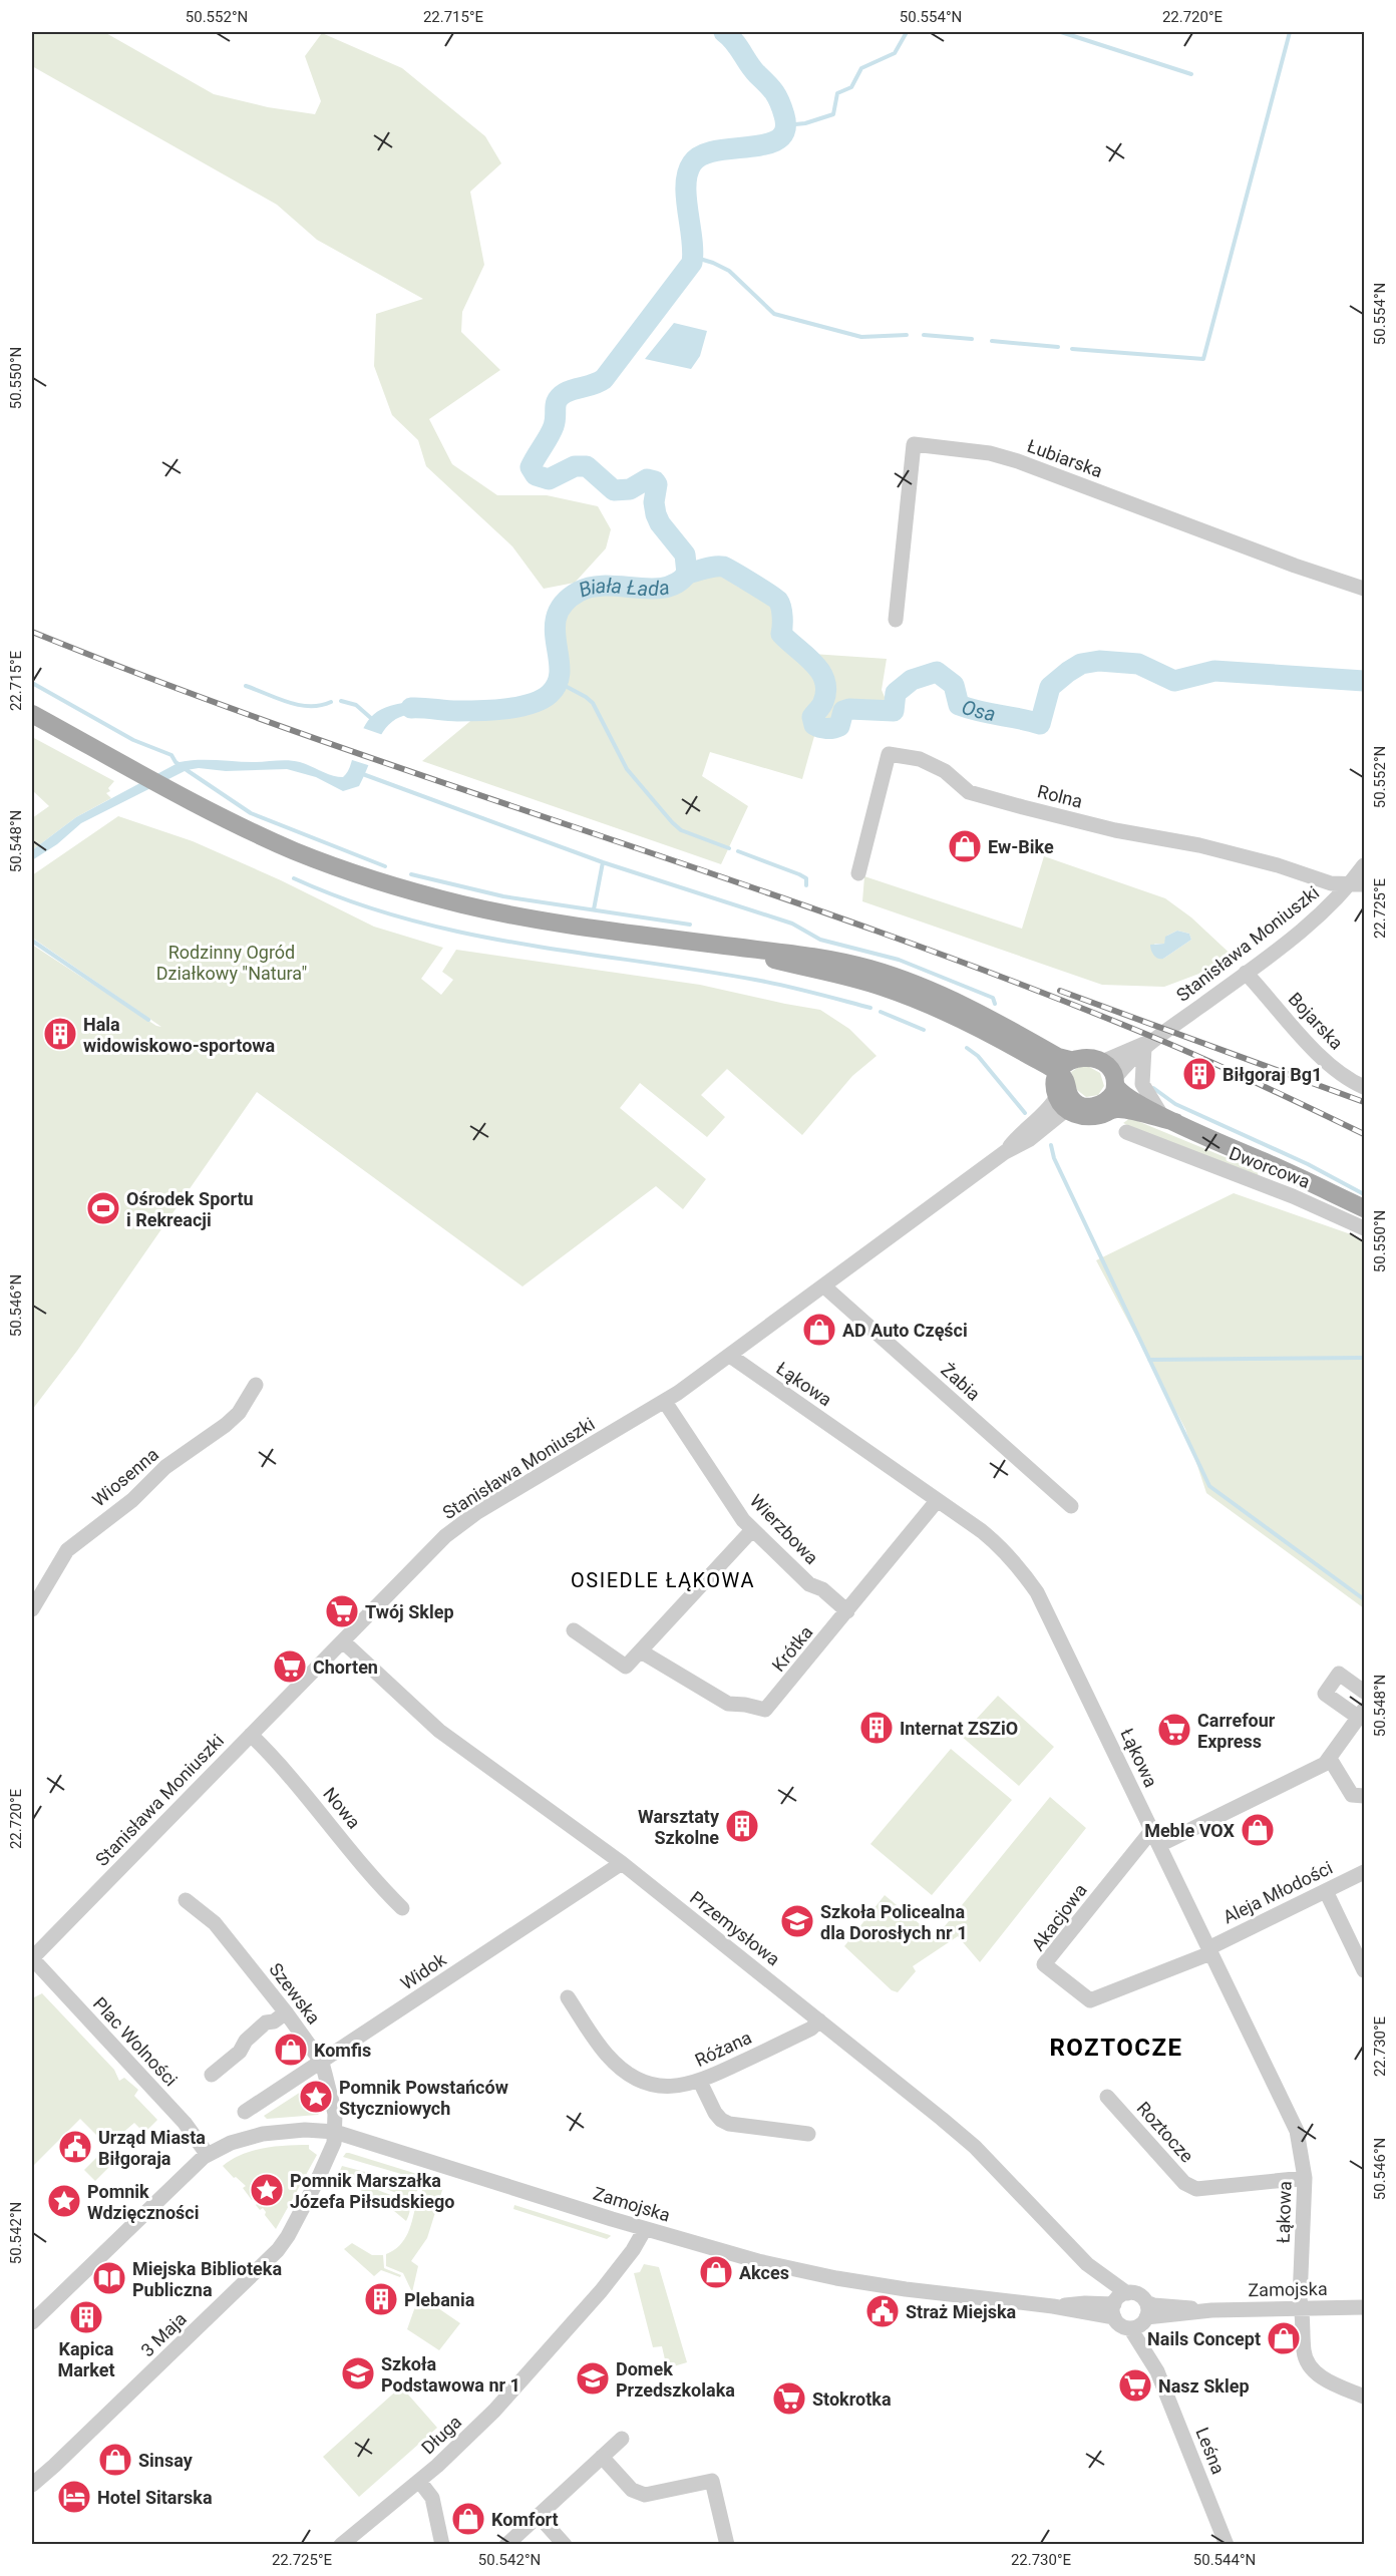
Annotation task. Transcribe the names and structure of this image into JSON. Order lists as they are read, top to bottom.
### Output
{
  "streets": {
    "street": [
      "Łubiarska",
      "Rolna",
      "Stanisława Moniuszki",
      "Bojarska",
      "Dworcowa",
      "Żabia",
      "Łąkowa",
      "Wiosenna",
      "Wierzbowa",
      "Krótka",
      "Nowa",
      "Aleja Młodości",
      "Akacjowa",
      "Przemysłowa",
      "Widok",
      "Szewska",
      "Plac Wolności",
      "Różana",
      "Roztocze",
      "Zamojska",
      "3 Maja",
      "Długa",
      "Leśna"
    ]
  },
  "crossings": [
    ["Rolna", "Stanisława Moniuszki"],
    ["Stanisława Moniuszki", "Bojarska"],
    ["Stanisława Moniuszki", "Żabia"],
    ["Stanisława Moniuszki", "Łąkowa"],
    ["Stanisława Moniuszki", "Wierzbowa"],
    ["Stanisława Moniuszki", "Nowa"],
    ["Stanisława Moniuszki", "Przemysłowa"],
    ["Stanisława Moniuszki", "Plac Wolności"],
    ["Łąkowa", "Krótka"],
    ["Łąkowa", "Aleja Młodości"],
    ["Łąkowa", "Akacjowa"],
    ["Łąkowa", "Roztocze"],
    ["Łąkowa", "Zamojska"],
    ["Wierzbowa", "Krótka"],
    ["Aleja Młodości", "Akacjowa"],
    ["Przemysłowa", "Widok"],
    ["Przemysłowa", "Różana"],
    ["Przemysłowa", "Zamojska"],
    ["Przemysłowa", "Leśna"],
    ["Widok", "Szewska"],
    ["Szewska", "Zamojska"],
    ["Szewska", "3 Maja"],
    ["Plac Wolności", "Zamojska"],
    ["Zamojska", "3 Maja"],
    ["Zamojska", "Długa"],
    ["Zamojska", "Leśna"]
  ],
  "districts": ["OSIEDLE ŁĄKOWA", "ROZTOCZE"],
  "water": ["Biała Łada", "Osa"],
  "parks": ["Rodzinny Ogród Działkowy \"Natura\""],
  "places": {
    "shop": [
      "Ew-Bike",
      "AD Auto Części",
      "Meble VOX",
      "Komfis",
      "Akces",
      "Nails Concept",
      "Sinsay",
      "Komfort"
    ],
    "building": [
      "Hala widowiskowo-sportowa",
      "Biłgoraj Bg1",
      "Internat ZSZiO",
      "Warsztaty Szkolne",
      "Plebania",
      "Kapica Market"
    ],
    "sports": ["Ośrodek Sportu i Rekreacji"],
    "supermarket": [
      "Twój Sklep",
      "Chorten",
      "Carrefour Express",
      "Nasz Sklep",
      "Stokrotka"
    ],
    "school or university": ["Szkoła Policealna dla Dorosłych nr 1", "Szkoła Podstawowa nr 1", "Domek Przedszkolaka"],
    "place": ["Pomnik Powstańców Styczniowych", "Pomnik Marszałka Józefa Piłsudskiego", "Pomnik Wdzięczności"],
    "public building": ["Urząd Miasta Biłgoraja", "Straż Miejska"],
    "library": ["Miejska Biblioteka Publiczna"],
    "hotel": ["Hotel Sitarska"]
  },
  "coordinates": [
    "50.552°N",
    "22.715°E",
    "50.554°N",
    "22.720°E",
    "50.550°N",
    "50.548°N",
    "22.725°E",
    "50.546°N",
    "22.730°E",
    "50.542°N",
    "50.544°N"
  ]
}
